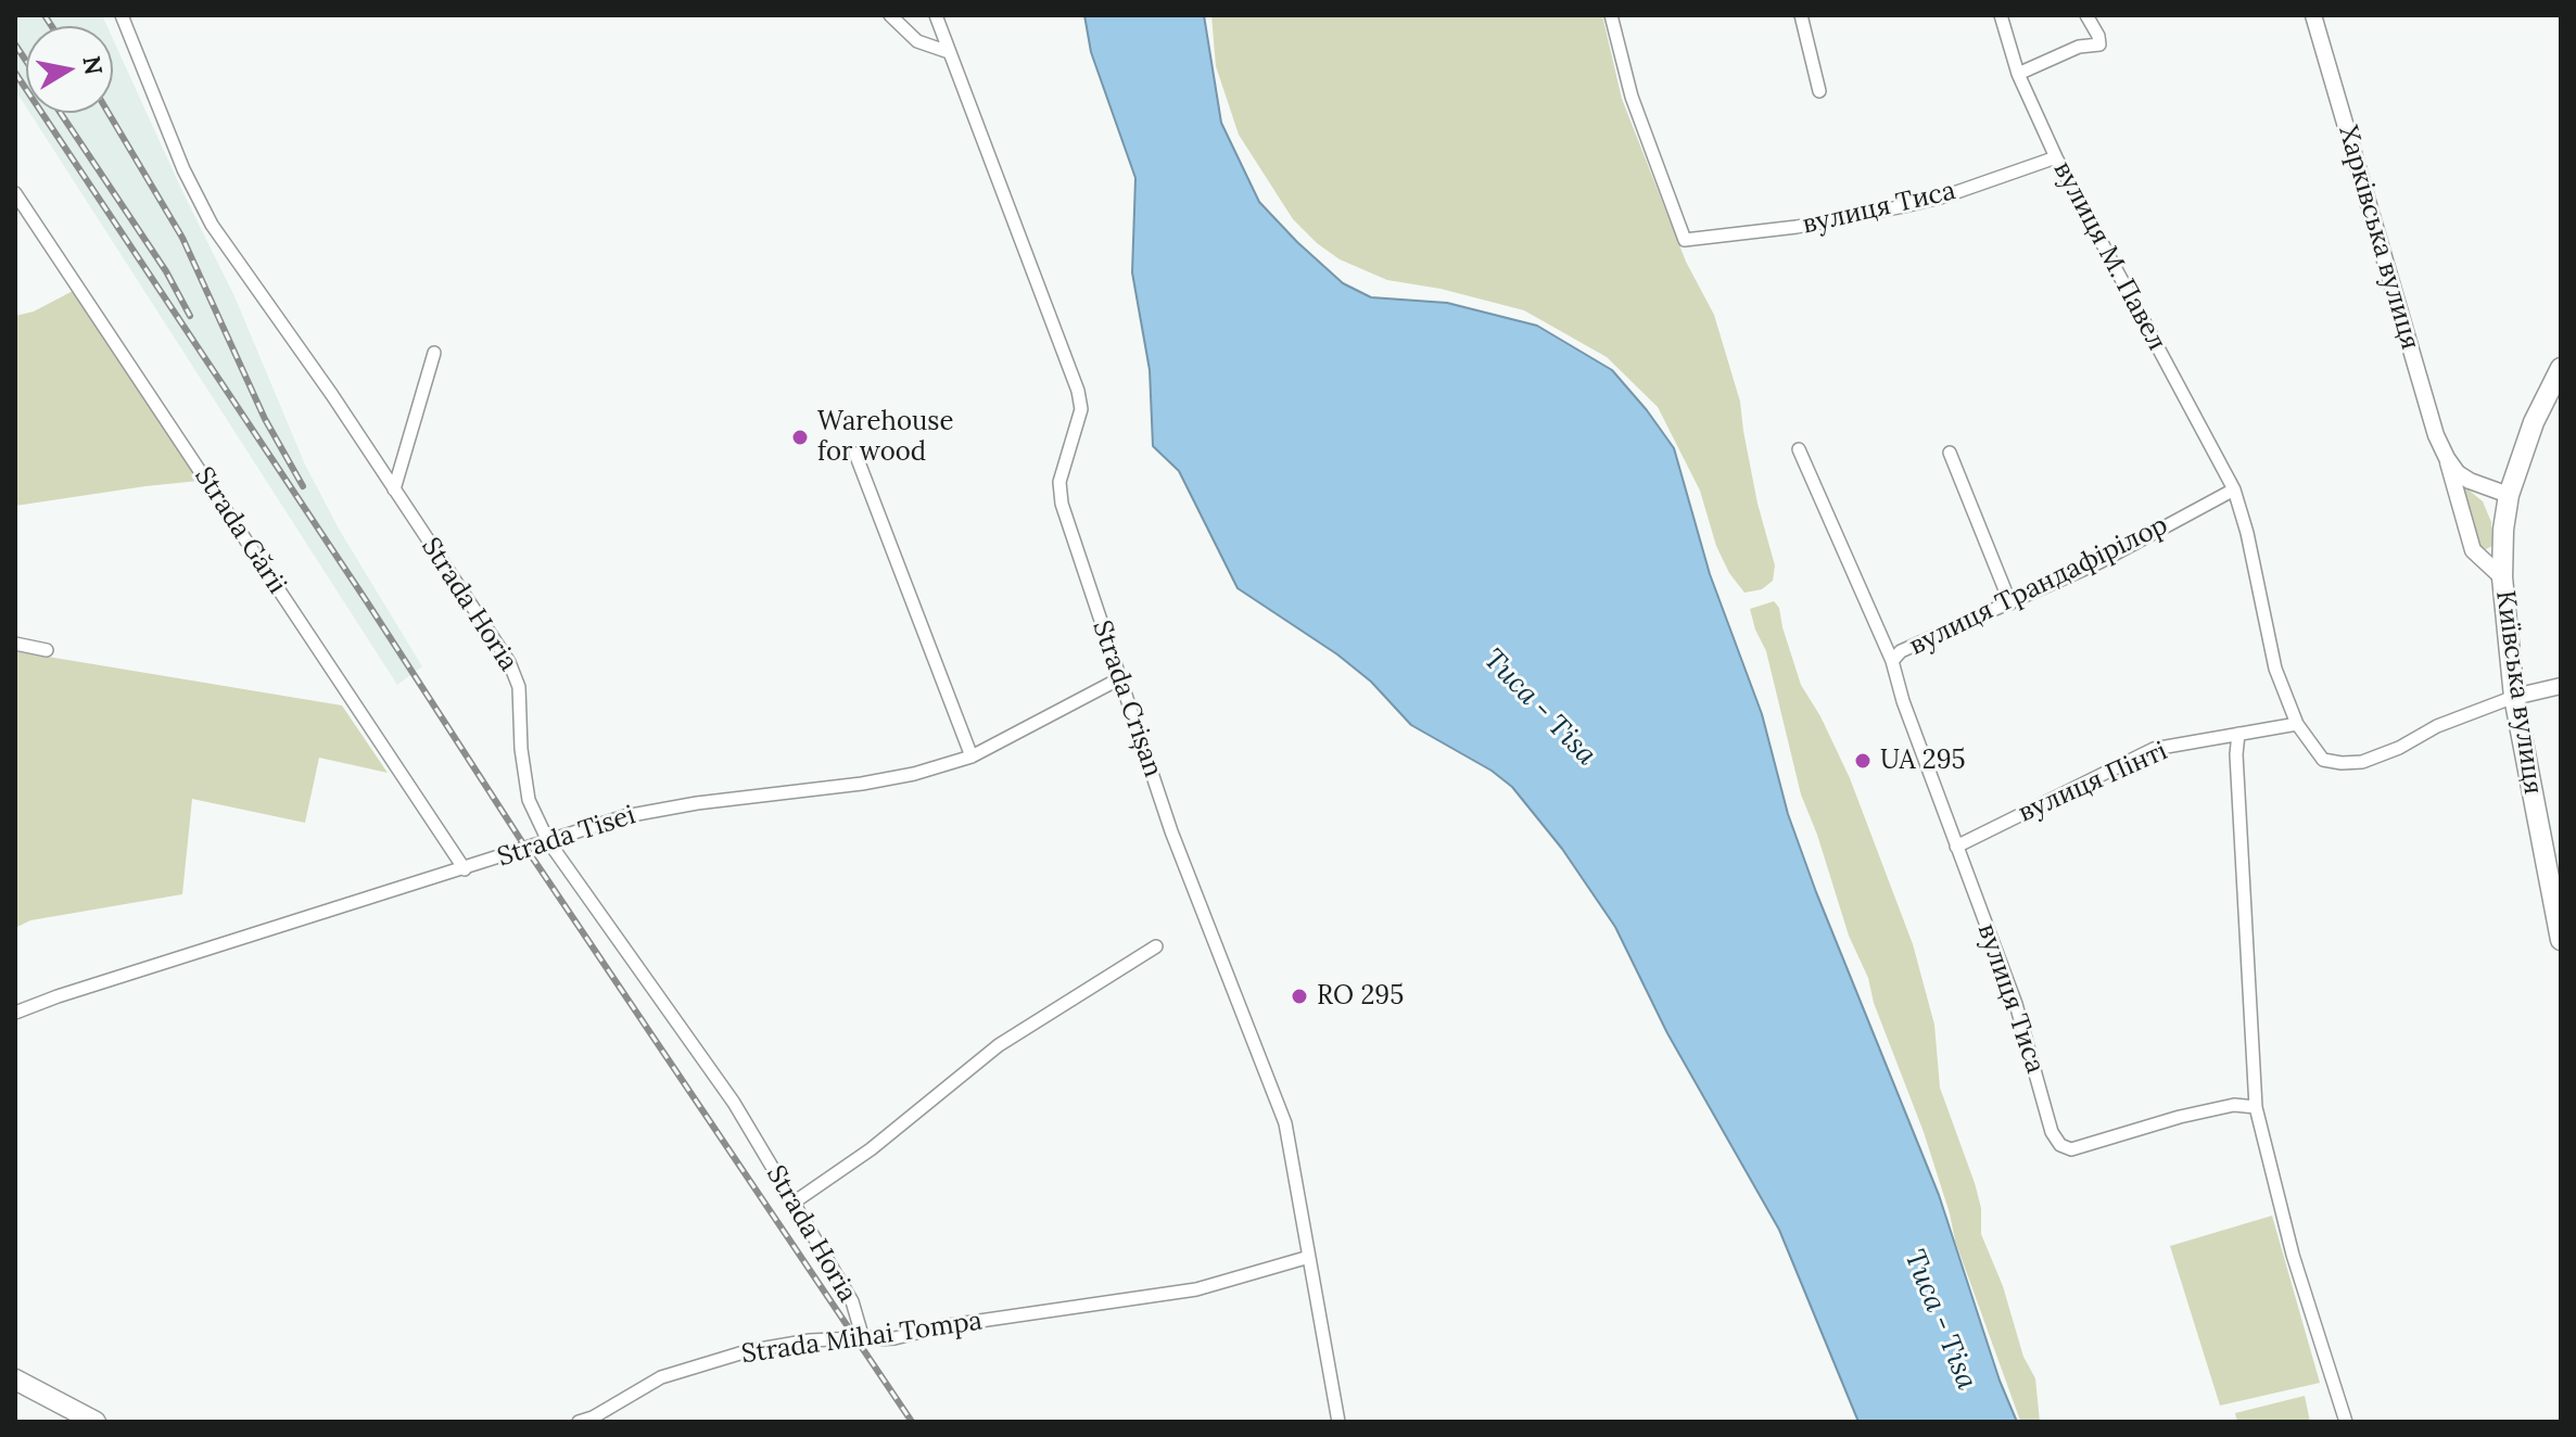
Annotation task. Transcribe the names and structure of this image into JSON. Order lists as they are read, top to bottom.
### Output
{
  "streets": {
    "main road": ["Київська вулиця"],
    "street": [
      "вулиця Тиса",
      "Харківська вулиця",
      "вулиця М. Павел",
      "Strada Gării",
      "вулиця Трандафірілор",
      "Strada Horia",
      "Strada Crișan",
      "вулиця Пінті",
      "Strada Tisei",
      "Strada Mihai Tompa"
    ]
  },
  "crossings": [
    ["вулиця Тиса", "вулиця М. Павел"],
    ["вулиця Тиса", "вулиця Трандафірілор"],
    ["вулиця Тиса", "вулиця Пінті"],
    ["Харківська вулиця", "Київська вулиця"],
    ["вулиця М. Павел", "вулиця Трандафірілор"],
    ["вулиця М. Павел", "вулиця Пінті"],
    ["Strada Gării", "Strada Tisei"],
    ["Strada Horia", "Strada Tisei"],
    ["Strada Horia", "Strada Mihai Tompa"],
    ["Strada Crișan", "Strada Tisei"],
    ["Strada Crișan", "Strada Mihai Tompa"]
  ],
  "water": ["Тиса - Tisa"],
  "places": ["Warehouse for wood", "UA 295", "RO 295"],
  "north": "right"
}
